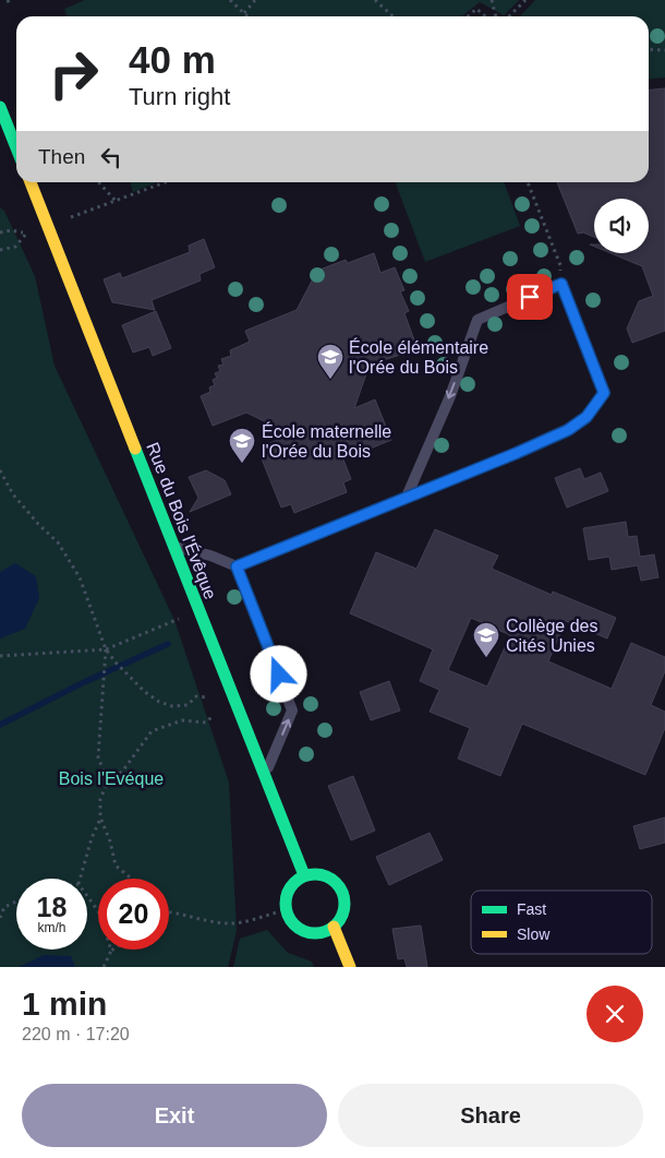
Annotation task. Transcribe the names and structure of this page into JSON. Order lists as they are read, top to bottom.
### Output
{
  "streets": {
    "street": ["Rue du Bois l'Évêque"]
  },
  "parks": ["Bois l'Evéque"],
  "places": {
    "school or university": ["École élémentaire l'Orée du Bois", "École maternelle l'Orée du Bois", "Collège des Cités Unies"]
  },
  "legend": ["Fast", "Slow"],
  "page": {
    "turn": ["40 m", "Turn right"],
    "then": "Then",
    "speed": "18 km/h",
    "limit": "20",
    "heading": ["1 min", "220 m · 17:20"],
    "buttons": ["Exit", "Share"]
  }
}
